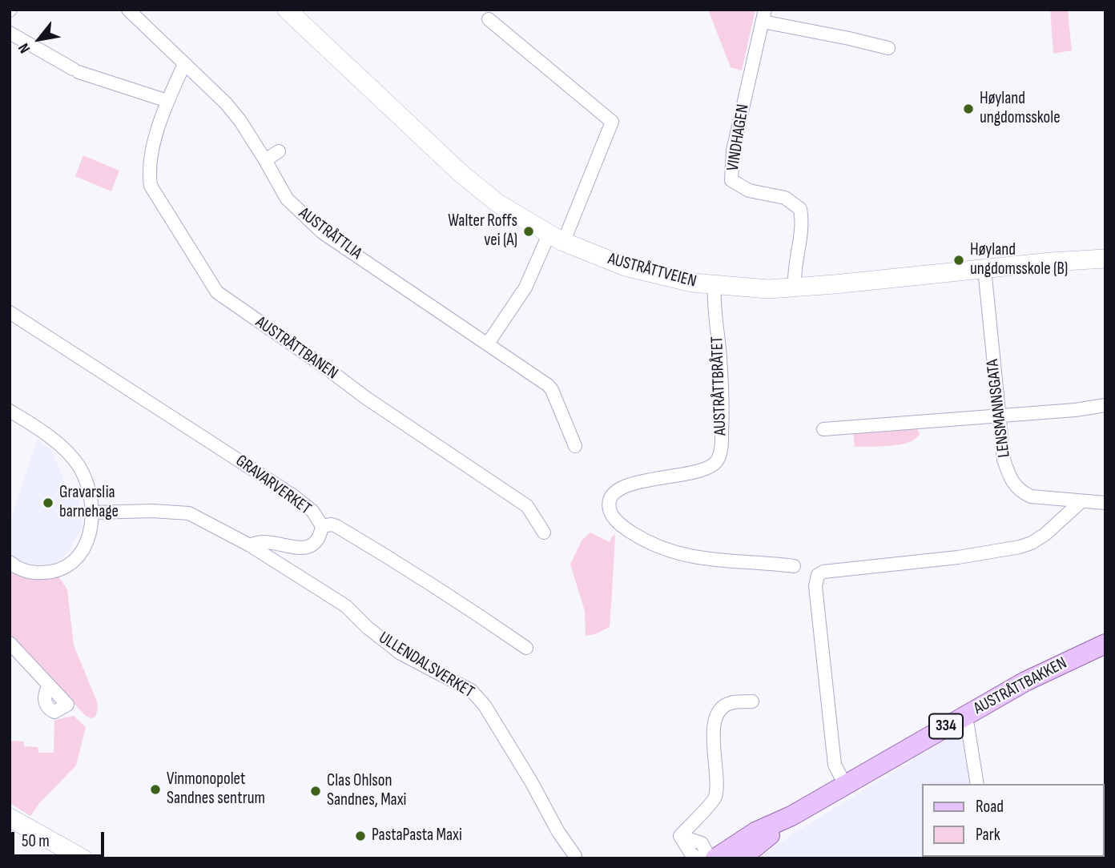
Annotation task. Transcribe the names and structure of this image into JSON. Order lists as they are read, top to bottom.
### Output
{
  "streets": {
    "main road": ["AUSTRÅTTVEIEN", "AUSTRÅTTBAKKEN", "334"],
    "street": [
      "VINDHAGEN",
      "AUSTRÅTTLIA",
      "AUSTRÅTTBANEN",
      "AUSTRÅTTBRÅTET",
      "LENSMANNSGATA",
      "GRAVARVERKET",
      "ULLENDALSVERKET"
    ]
  },
  "crossings": [
    ["VINDHAGEN", "AUSTRÅTTVEIEN"],
    ["AUSTRÅTTLIA", "AUSTRÅTTBANEN"],
    ["AUSTRÅTTVEIEN", "AUSTRÅTTBRÅTET"],
    ["AUSTRÅTTVEIEN", "LENSMANNSGATA"],
    ["GRAVARVERKET", "ULLENDALSVERKET"]
  ],
  "places": [
    "Høyland ungdomsskole",
    "Walter Roffs vei (A)",
    "Høyland ungdomsskole (B)",
    "Gravarslia barnehage",
    "Vinmonopolet Sandnes sentrum",
    "Clas Ohlson Sandnes, Maxi",
    "PastaPasta Maxi"
  ],
  "legend": ["Road", "Park"],
  "scale_bar": "50 m",
  "north": "bottom left"
}
